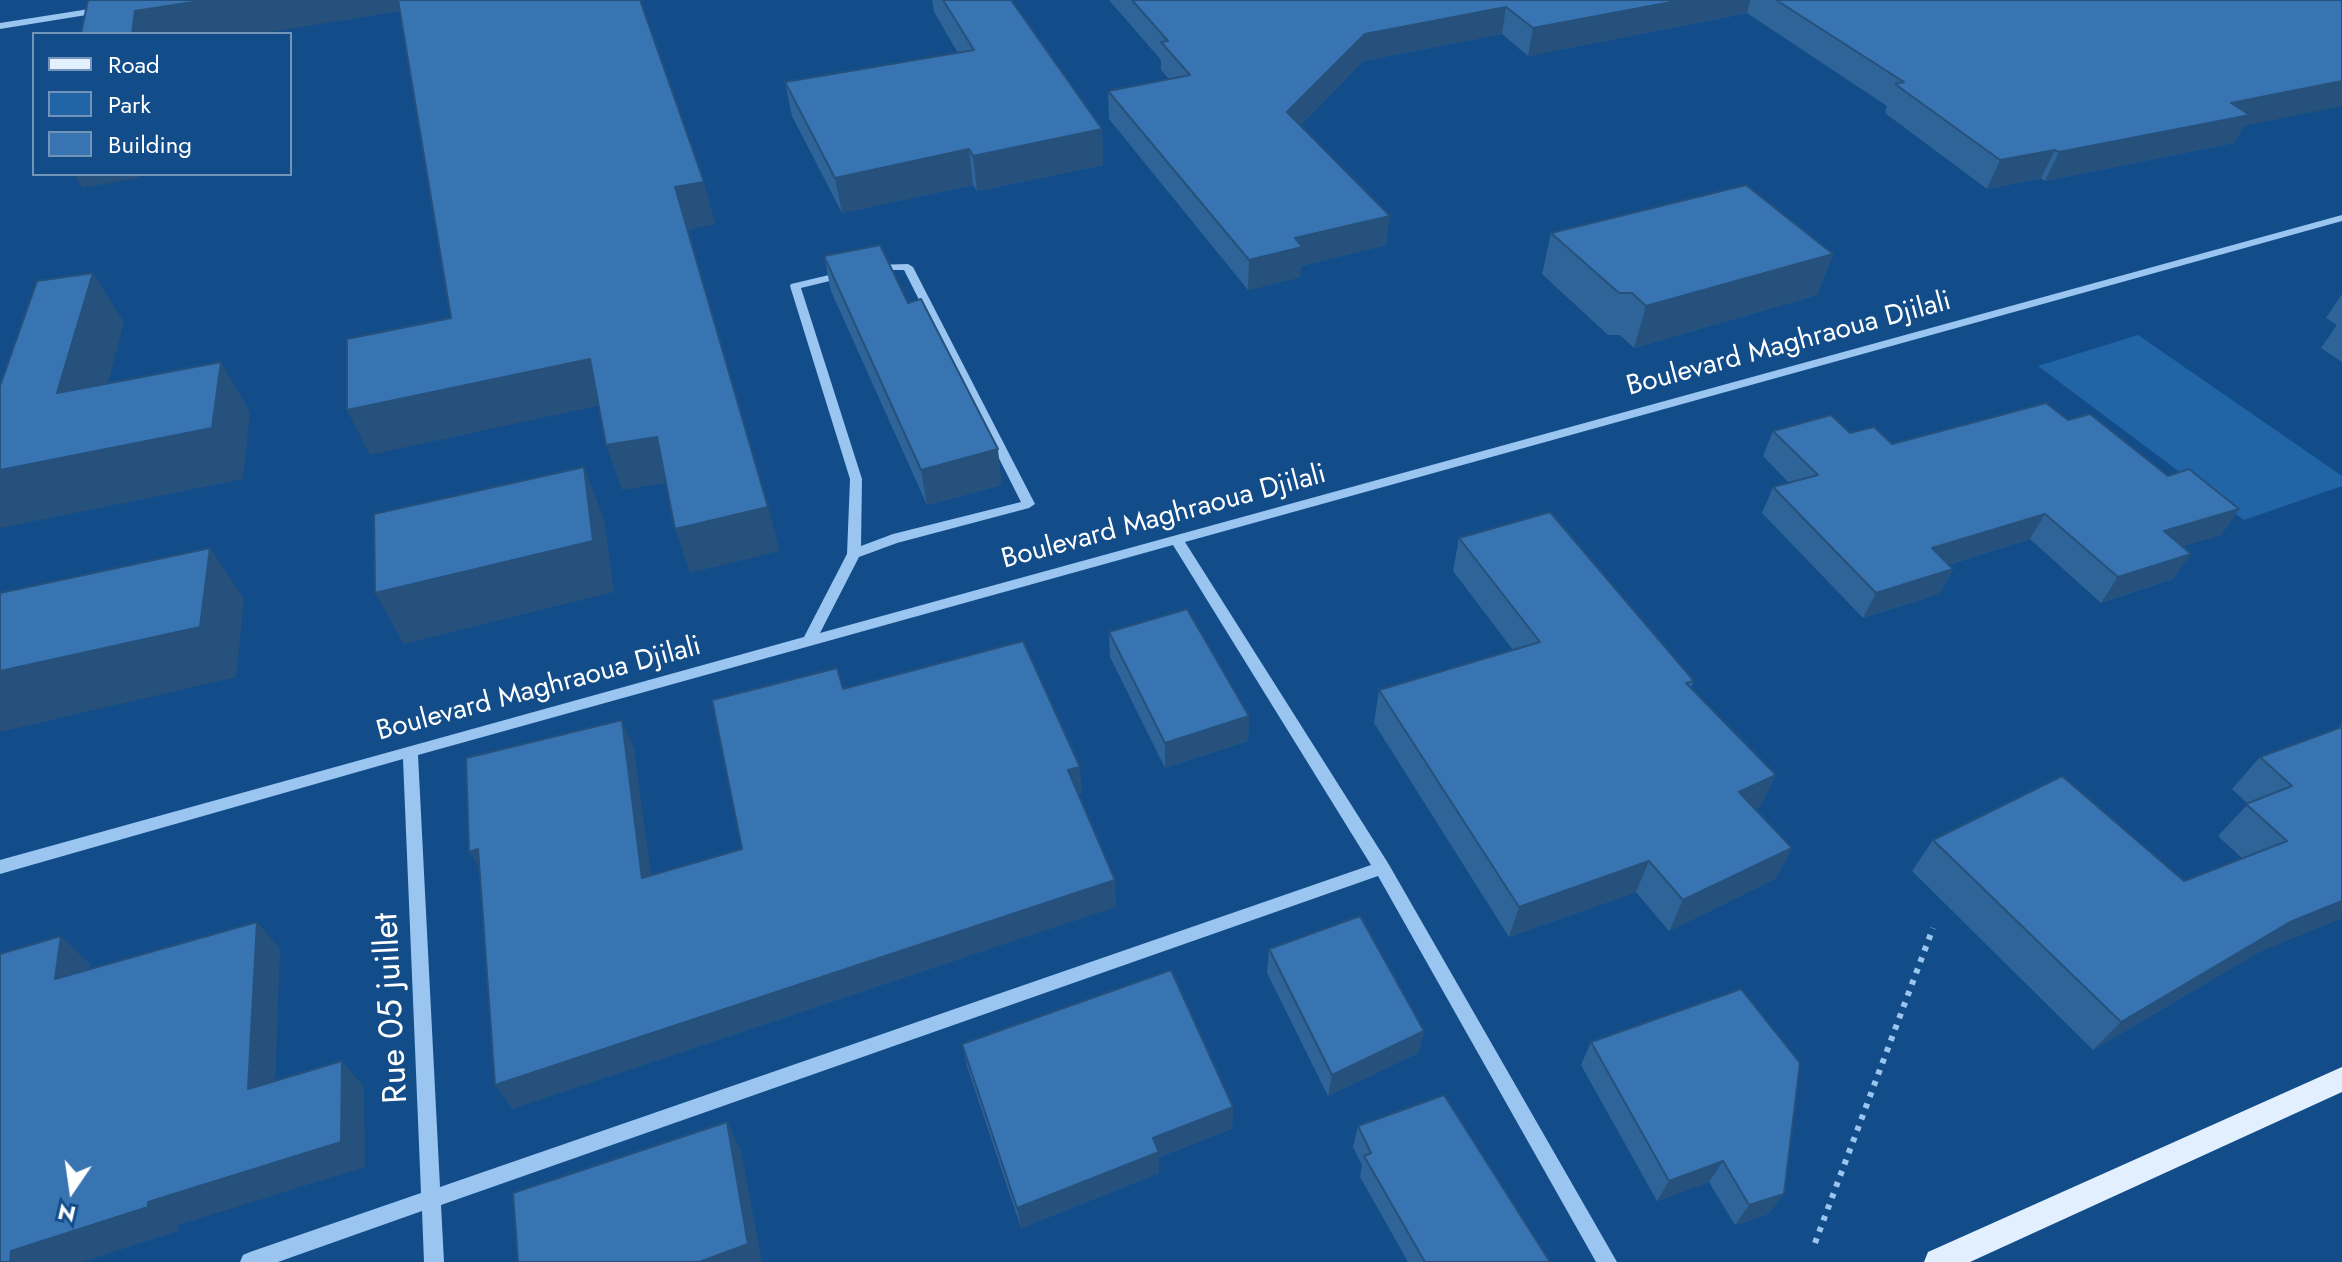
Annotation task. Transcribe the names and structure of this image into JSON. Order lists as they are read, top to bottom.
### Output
{
  "streets": {
    "street": ["Boulevard Maghraoua Djilali", "Rue 05 juillet"]
  },
  "crossings": [
    ["Boulevard Maghraoua Djilali", "Rue 05 juillet"]
  ],
  "legend": ["Road", "Park", "Building"],
  "north": "bottom"
}
